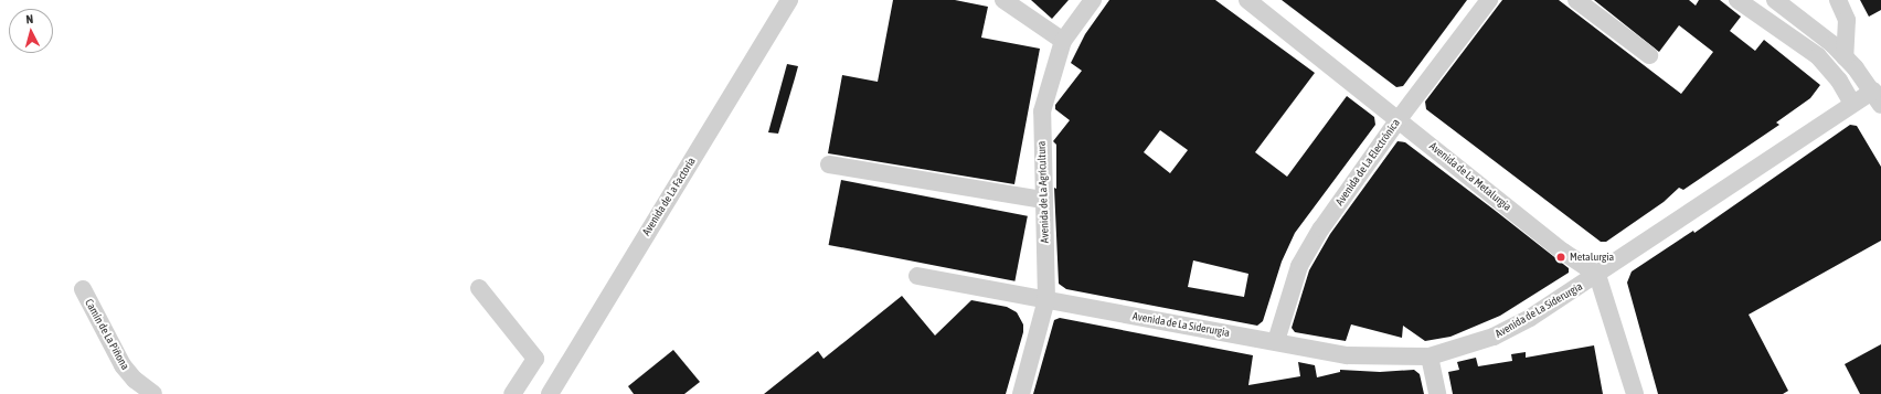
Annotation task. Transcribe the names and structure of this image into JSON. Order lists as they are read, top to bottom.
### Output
{
  "streets": {
    "street": [
      "Avenida de La Electrónica",
      "Avenida de La Metalurgia",
      "Avenida de La Agricultura",
      "Avenida de La Factoría",
      "Avenida de La Siderurgia",
      "Camín de La Piñona"
    ]
  },
  "crossings": [
    ["Avenida de La Electrónica", "Avenida de La Metalurgia"],
    ["Avenida de La Electrónica", "Avenida de La Siderurgia"],
    ["Avenida de La Metalurgia", "Avenida de La Siderurgia"],
    ["Avenida de La Agricultura", "Avenida de La Siderurgia"]
  ],
  "places": ["Metalurgia"],
  "north": "top"
}
